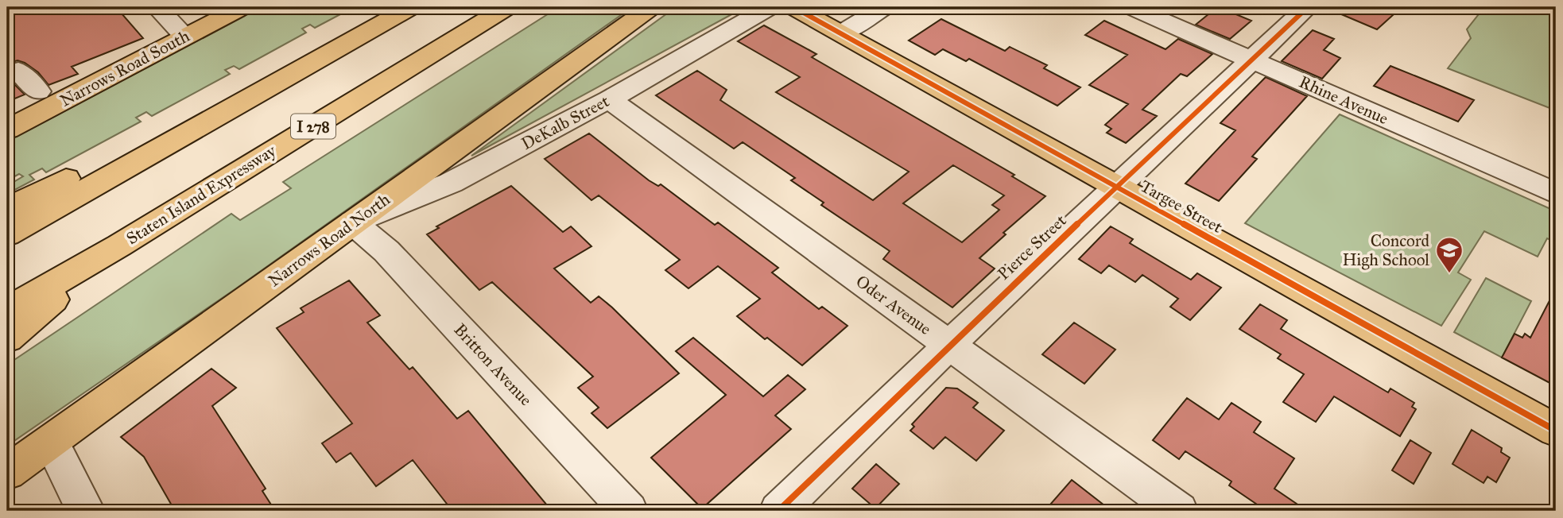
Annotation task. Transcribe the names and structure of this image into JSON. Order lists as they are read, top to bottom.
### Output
{
  "streets": {
    "main road": [
      "Narrows Road South",
      "I 278",
      "Staten Island Expressway",
      "Targee Street",
      "Narrows Road North"
    ],
    "street": [
      "Rhine Avenue",
      "DeKalb Street",
      "Pierce Street",
      "Oder Avenue",
      "Britton Avenue"
    ]
  },
  "crossings": [
    ["Rhine Avenue", "Pierce Street"],
    ["DeKalb Street", "Narrows Road North"],
    ["DeKalb Street", "Oder Avenue"],
    ["DeKalb Street", "Britton Avenue"],
    ["Targee Street", "Pierce Street"],
    ["Narrows Road North", "Britton Avenue"],
    ["Pierce Street", "Oder Avenue"]
  ],
  "places": {
    "school or university": ["Concord High School"]
  }
}
